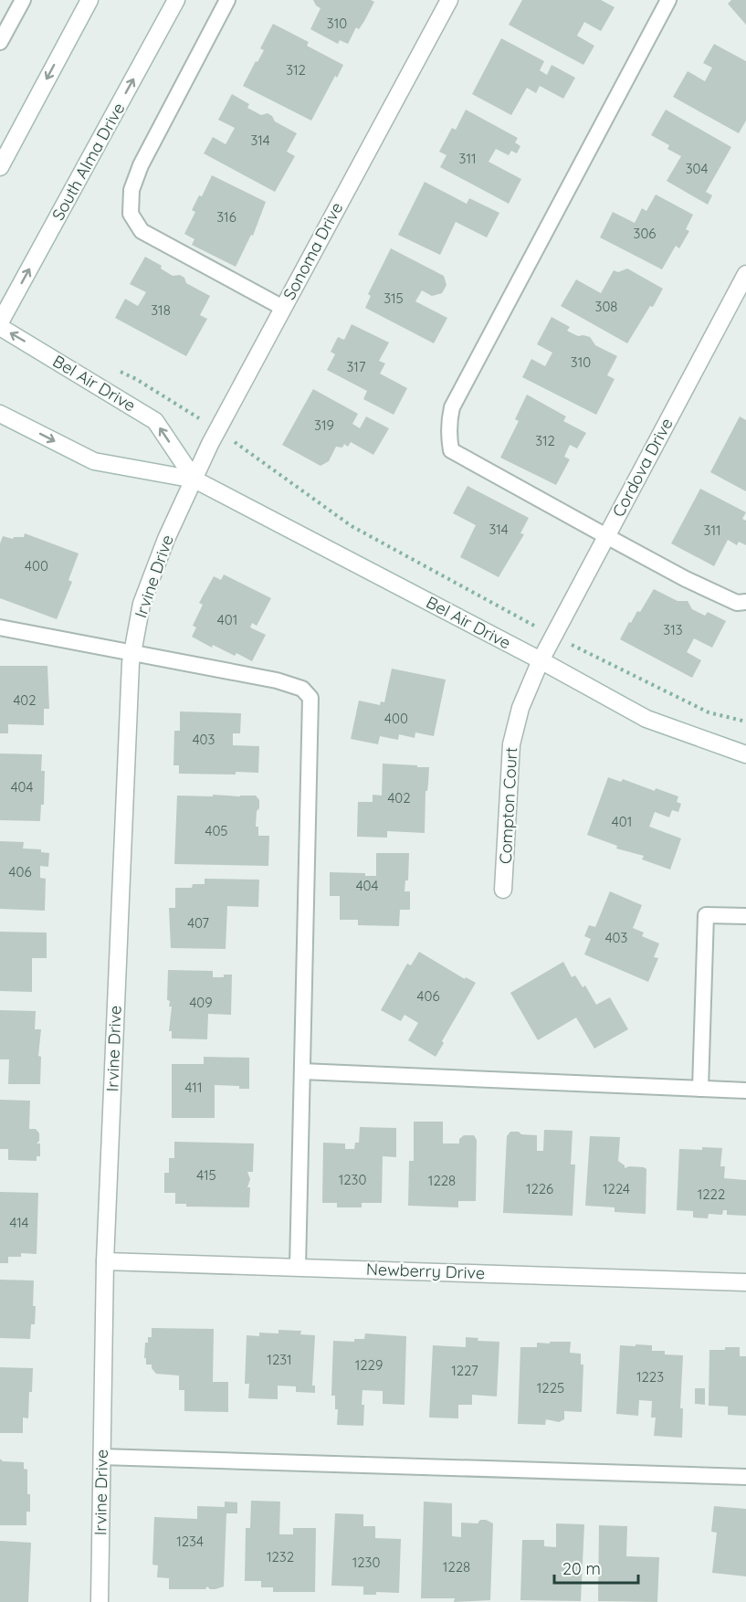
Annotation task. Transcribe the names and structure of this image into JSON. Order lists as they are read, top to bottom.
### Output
{
  "streets": {
    "street": [
      "South Alma Drive",
      "Sonoma Drive",
      "Bel Air Drive",
      "Cordova Drive",
      "Irvine Drive",
      "Compton Court",
      "Newberry Drive"
    ]
  },
  "crossings": [
    ["Sonoma Drive", "Bel Air Drive"],
    ["Sonoma Drive", "Irvine Drive"],
    ["Bel Air Drive", "Cordova Drive"],
    ["Bel Air Drive", "Compton Court"],
    ["Cordova Drive", "Compton Court"],
    ["Irvine Drive", "Newberry Drive"]
  ],
  "house_numbers": [
    "310",
    "312",
    "314",
    "311",
    "304",
    "316",
    "306",
    "315",
    "308",
    "318",
    "310",
    "317",
    "319",
    "312",
    "314",
    "311",
    "400",
    "401",
    "313",
    "402",
    "400",
    "403",
    "404",
    "402",
    "401",
    "405",
    "406",
    "404",
    "407",
    "403",
    "406",
    "409",
    "411",
    "415",
    "1230",
    "1228",
    "1226",
    "1224",
    "1222",
    "414",
    "1231",
    "1229",
    "1227",
    "1223",
    "1225",
    "1234",
    "1232",
    "1230",
    "1228"
  ],
  "scale_bar": "20 m"
}
